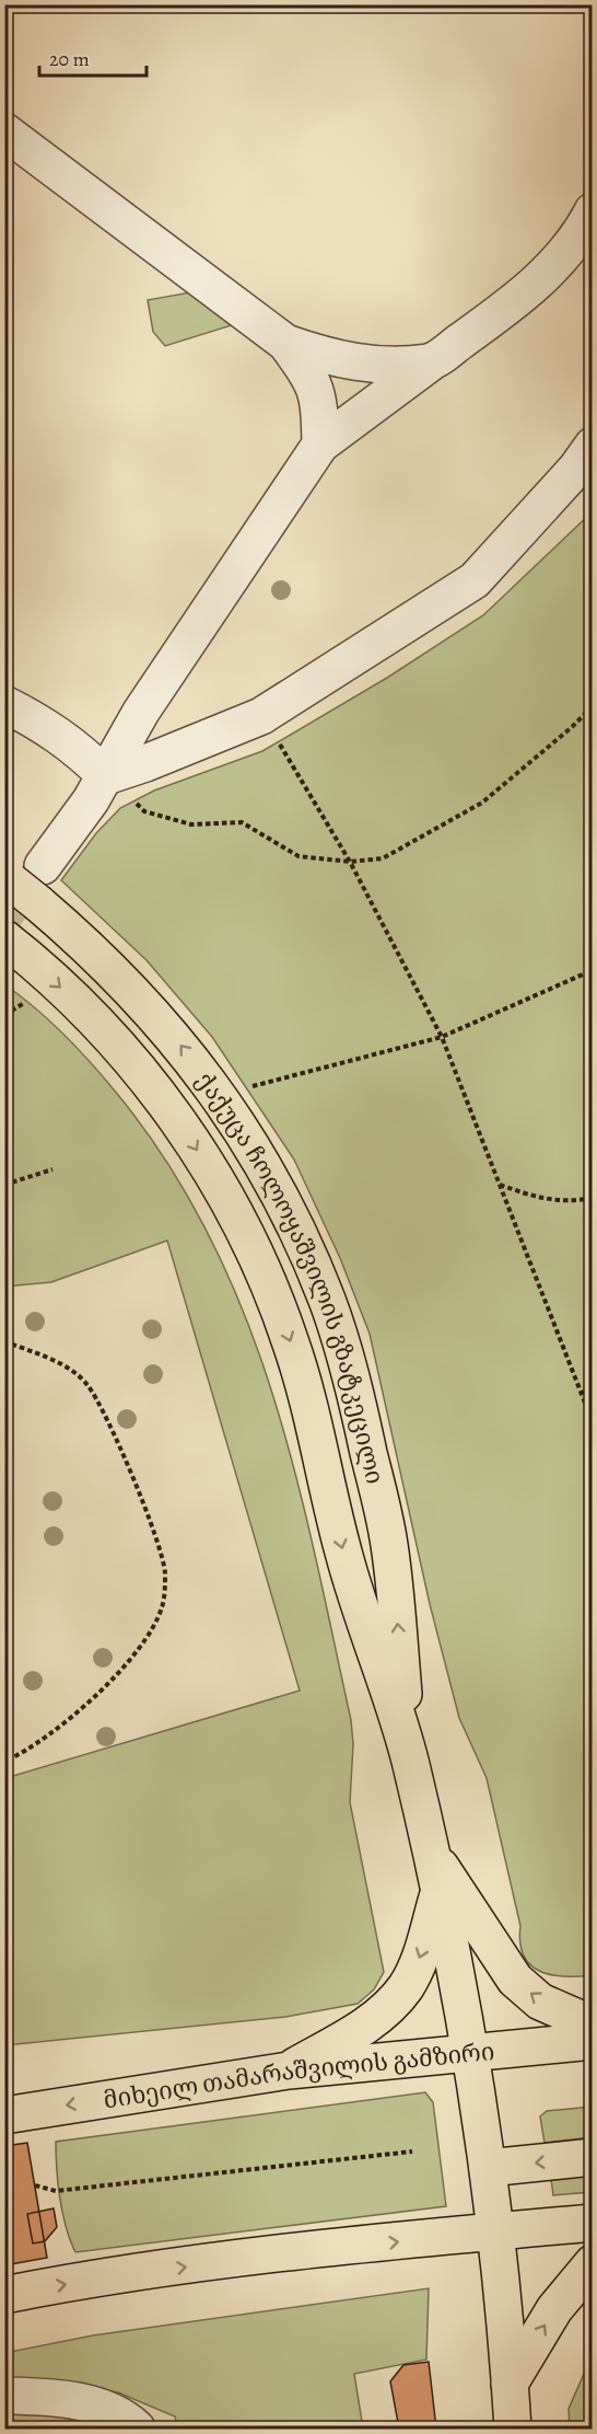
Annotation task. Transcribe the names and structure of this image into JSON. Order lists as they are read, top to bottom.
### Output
{
  "streets": {
    "main road": ["ქაქუცა ჩოლოყაშვილის გზატკეცილი", "მიხეილ თამარაშვილის გამზირი"]
  },
  "crossings": [
    ["ქაქუცა ჩოლოყაშვილის გზატკეცილი", "მიხეილ თამარაშვილის გამზირი"]
  ],
  "scale_bar": "20 m"
}
